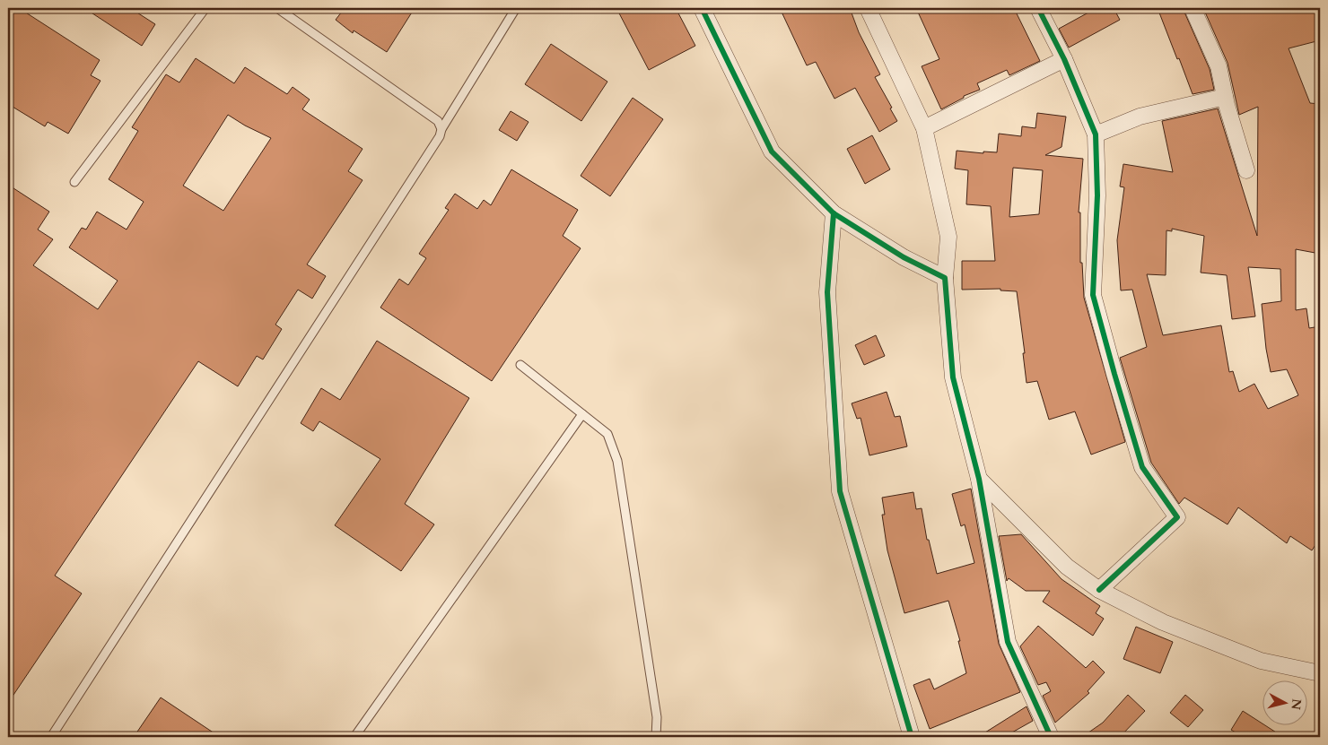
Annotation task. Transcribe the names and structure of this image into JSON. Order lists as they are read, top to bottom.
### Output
{
  "north": "right"
}
